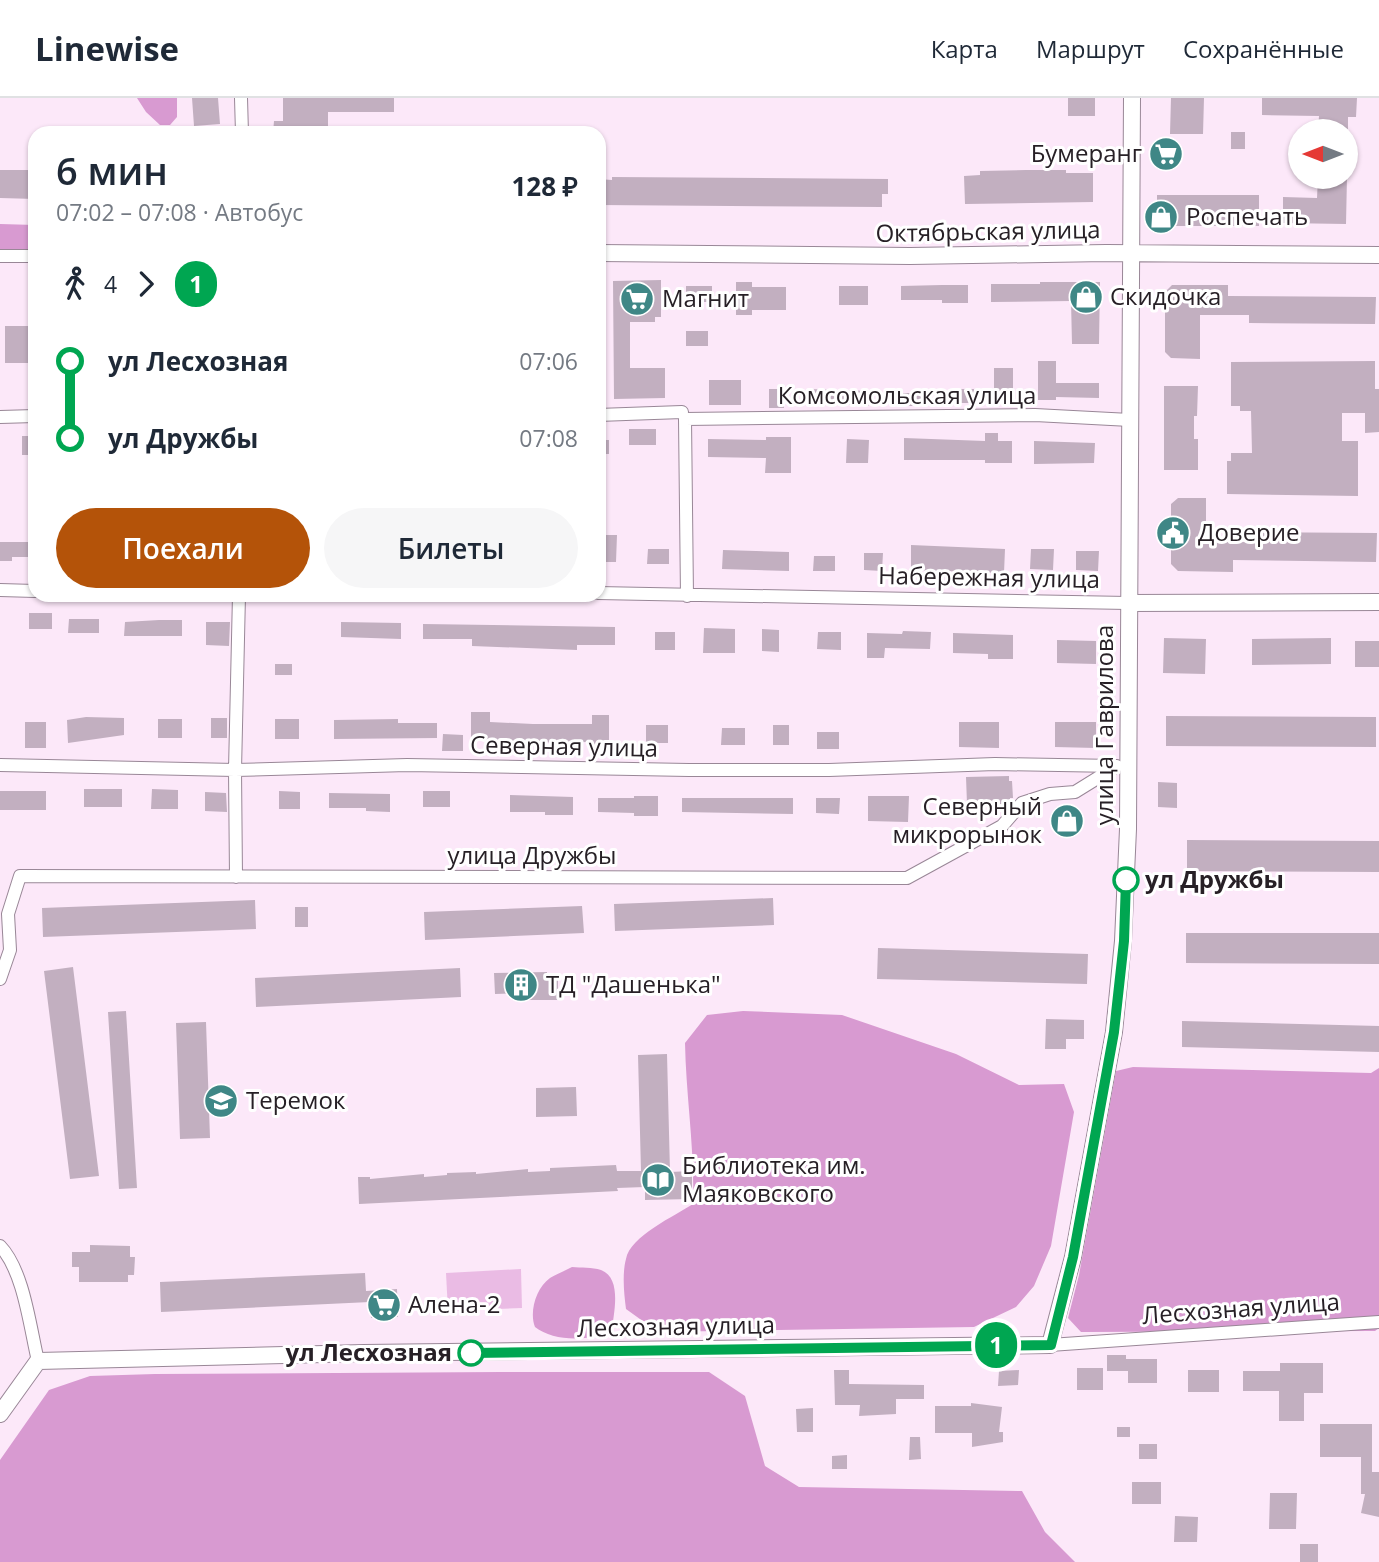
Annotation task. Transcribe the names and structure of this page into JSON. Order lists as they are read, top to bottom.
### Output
{
  "streets": {
    "street": [
      "Октябрьская улица",
      "Комсомольская улица",
      "Набережная улица",
      "улица Гаврилова",
      "Северная улица",
      "улица Дружбы",
      "Лесхозная улица"
    ]
  },
  "crossings": [
    ["Октябрьская улица", "улица Гаврилова"],
    ["Комсомольская улица", "улица Гаврилова"],
    ["Набережная улица", "улица Гаврилова"],
    ["улица Гаврилова", "Северная улица"],
    ["улица Гаврилова", "улица Дружбы"],
    ["улица Гаврилова", "Лесхозная улица"],
    ["Северная улица", "улица Дружбы"]
  ],
  "places": {
    "supermarket": ["Бумеранг", "Магнит", "Алена-2"],
    "shop": ["Роспечать", "Скидочка", "Северный микрорынок"],
    "public building": ["Доверие"],
    "other": ["ул Дружбы", "ул Лесхозная"],
    "building": ["ТД \"Дашенька\""],
    "school or university": ["Теремок"],
    "library": ["Библиотека им. Маяковского"]
  },
  "lines": ["bus line 1"],
  "north": "left",
  "page": {
    "header": "Linewise",
    "nav": ["Карта", "Маршрут", "Сохранённые"],
    "on_map": "1",
    "heading": ["6 мин", "07:02 – 07:08 · Автобус", "128 ₽"],
    "legs": ["4", "1"],
    "list": [
      {
        "name": "ул Лесхозная",
        "value": "07:06"
      },
      {
        "name": "ул Дружбы",
        "value": "07:08"
      }
    ],
    "buttons": ["Поехали", "Билеты"]
  }
}
